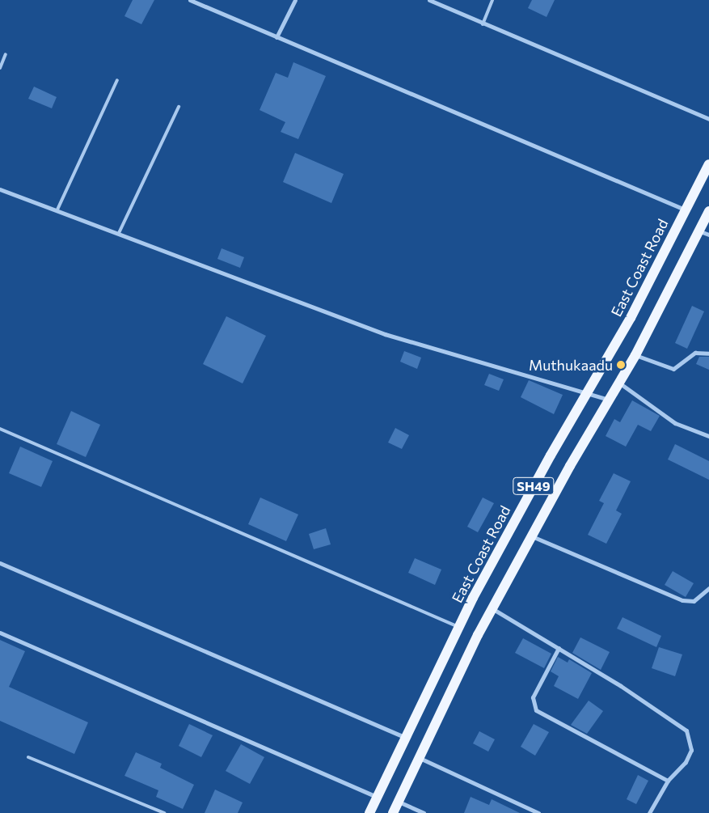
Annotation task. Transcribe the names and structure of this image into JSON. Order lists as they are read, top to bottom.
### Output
{
  "streets": {
    "main road": ["East Coast Road", "SH49"]
  },
  "places": ["Muthukaadu"]
}
